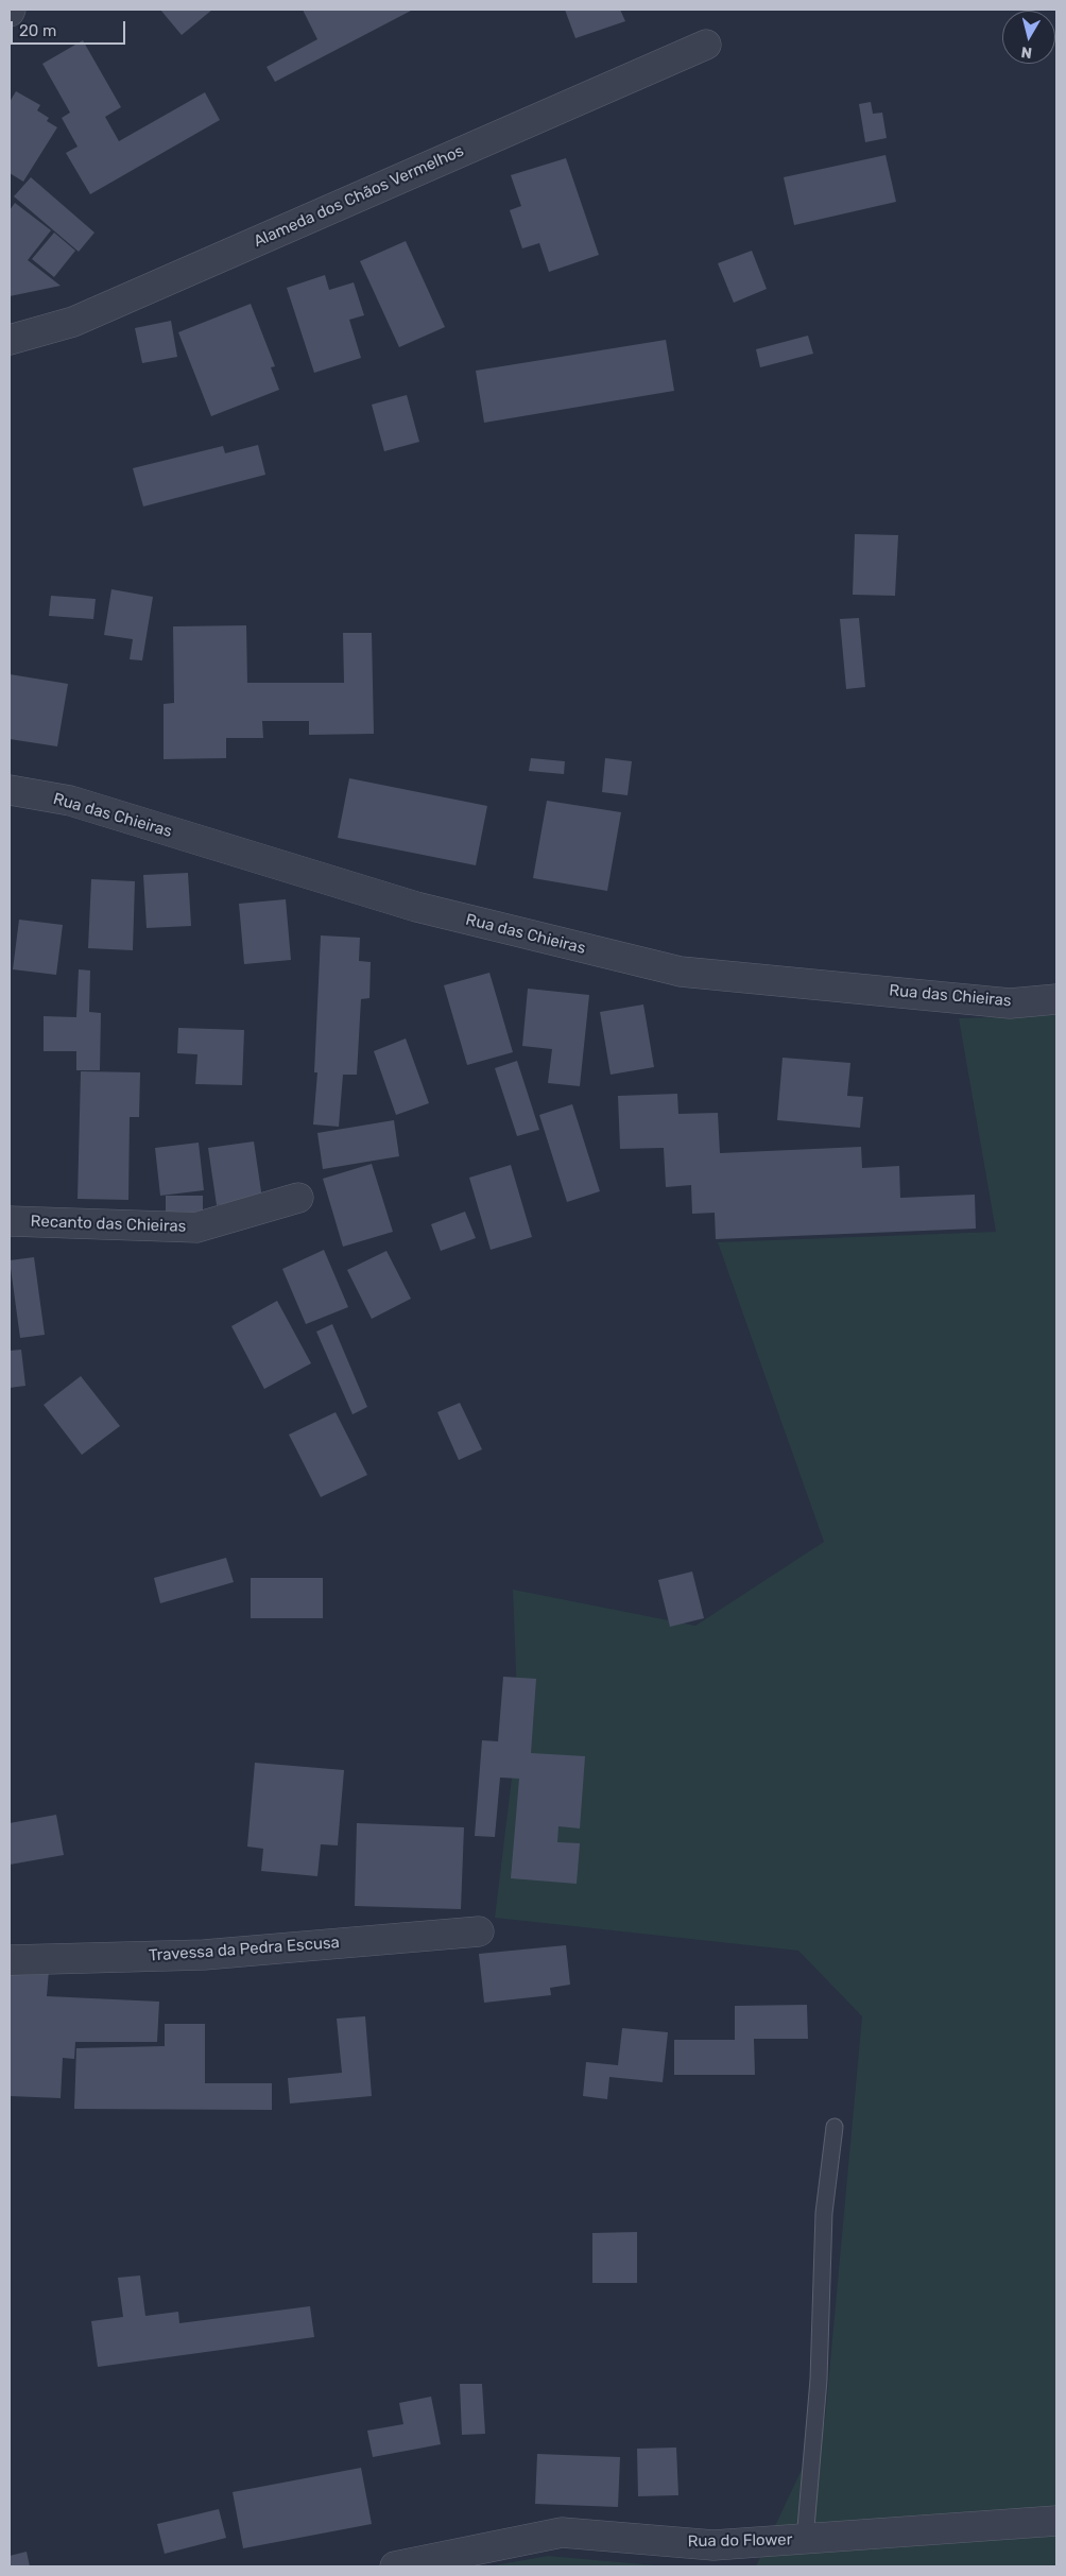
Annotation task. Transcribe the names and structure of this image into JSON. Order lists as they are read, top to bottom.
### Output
{
  "streets": {
    "street": [
      "Alameda dos Chãos Vermelhos",
      "Rua das Chieiras",
      "Recanto das Chieiras",
      "Travessa da Pedra Escusa",
      "Rua do Flower"
    ]
  },
  "scale_bar": "20 m",
  "north": "bottom"
}
